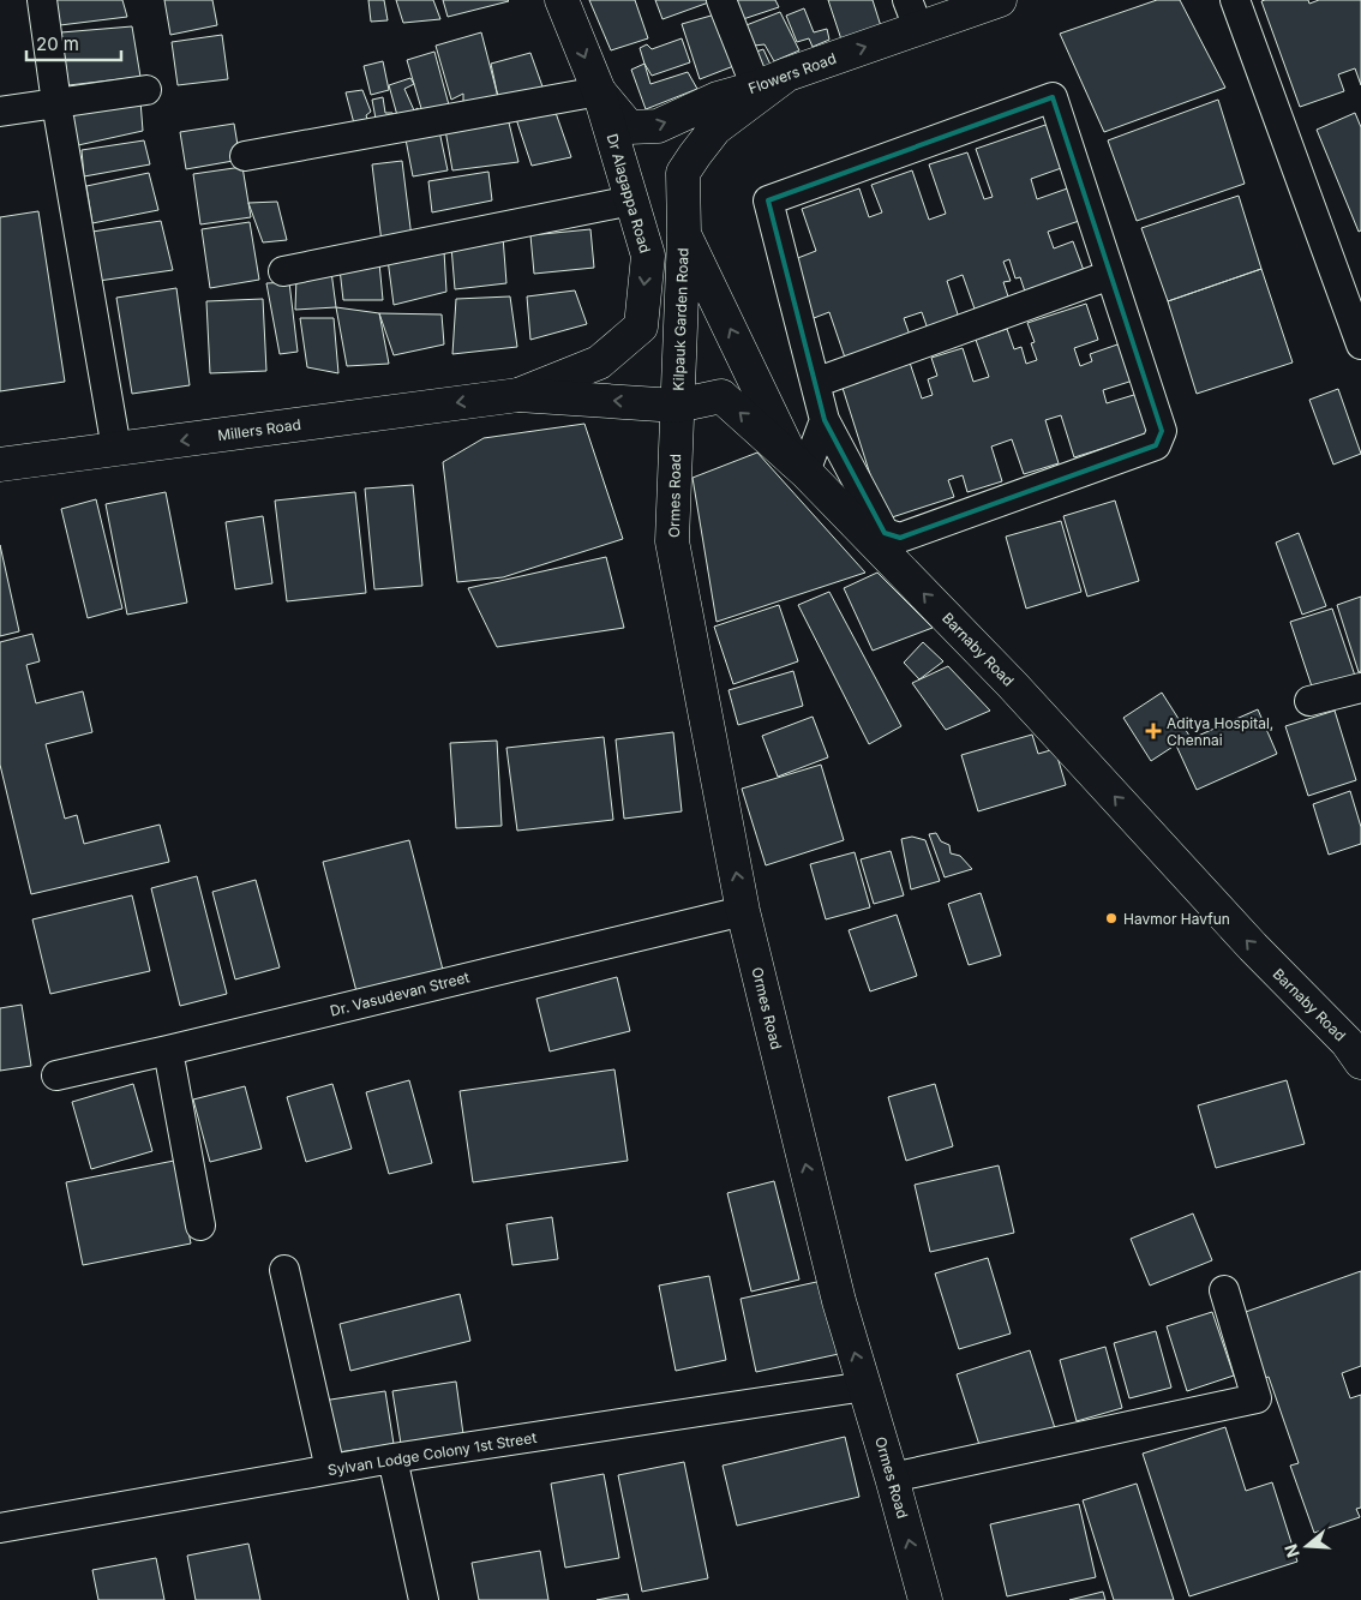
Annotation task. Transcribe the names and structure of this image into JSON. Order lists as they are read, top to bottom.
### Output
{
  "streets": {
    "street": [
      "Flowers Road",
      "Dr Alagappa Road",
      "Kilpauk Garden Road",
      "Millers Road",
      "Ormes Road",
      "Barnaby Road",
      "Dr. Vasudevan Street",
      "Sylvan Lodge Colony 1st Street"
    ]
  },
  "crossings": [
    ["Flowers Road", "Dr Alagappa Road"],
    ["Flowers Road", "Kilpauk Garden Road"],
    ["Dr Alagappa Road", "Millers Road"],
    ["Dr Alagappa Road", "Barnaby Road"],
    ["Kilpauk Garden Road", "Ormes Road"],
    ["Kilpauk Garden Road", "Barnaby Road"],
    ["Millers Road", "Barnaby Road"],
    ["Ormes Road", "Barnaby Road"],
    ["Ormes Road", "Dr. Vasudevan Street"],
    ["Ormes Road", "Sylvan Lodge Colony 1st Street"]
  ],
  "one_way": ["Ormes Road", "Barnaby Road"],
  "places": {
    "health": ["Aditya Hospital, Chennai"],
    "other": ["Havmor Havfun"]
  },
  "scale_bar": "20 m",
  "north": "left"
}
